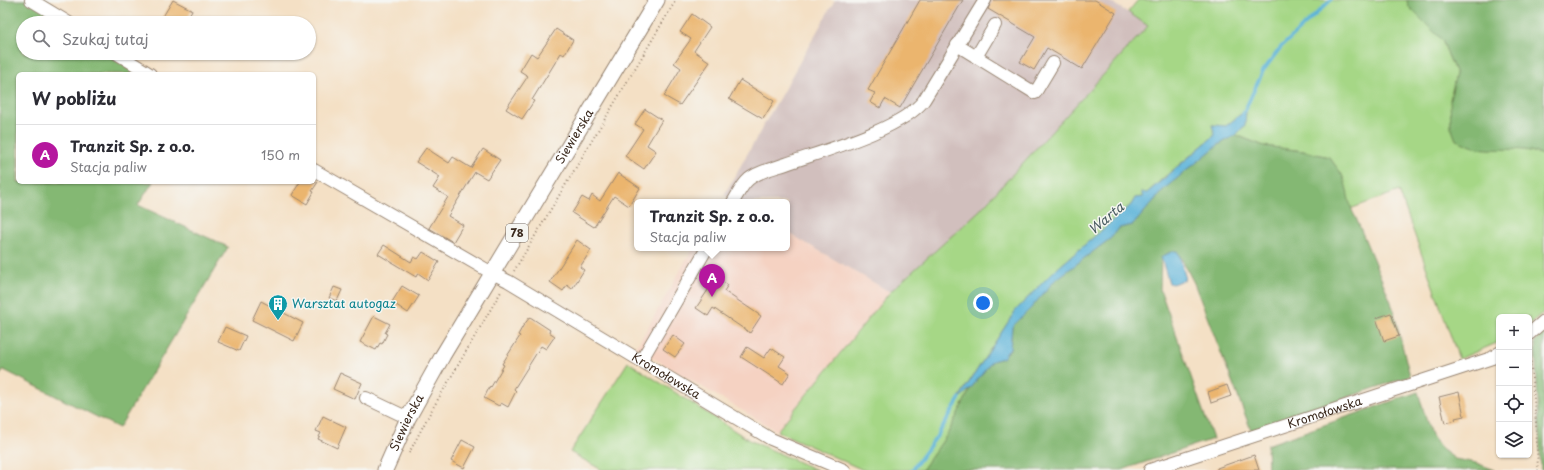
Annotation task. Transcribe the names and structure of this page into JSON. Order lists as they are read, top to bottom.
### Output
{
  "streets": {
    "main road": ["Siewierska", "78"],
    "street": ["Kromołowska"]
  },
  "crossings": [
    ["Siewierska", "Kromołowska"]
  ],
  "water": ["Warta"],
  "places": {
    "building": ["Warsztat autogaz"]
  },
  "page": {
    "search": "Szukaj tutaj",
    "heading": "W pobliżu",
    "list": [
      {
        "mark": "A",
        "name": "Tranzit Sp. z o.o.",
        "note": "Stacja paliw",
        "value": "150 m"
      }
    ],
    "popup": ["Tranzit Sp. z o.o.", "Stacja paliw"],
    "pins": "A",
    "map_buttons": ["+", "−"]
  }
}
